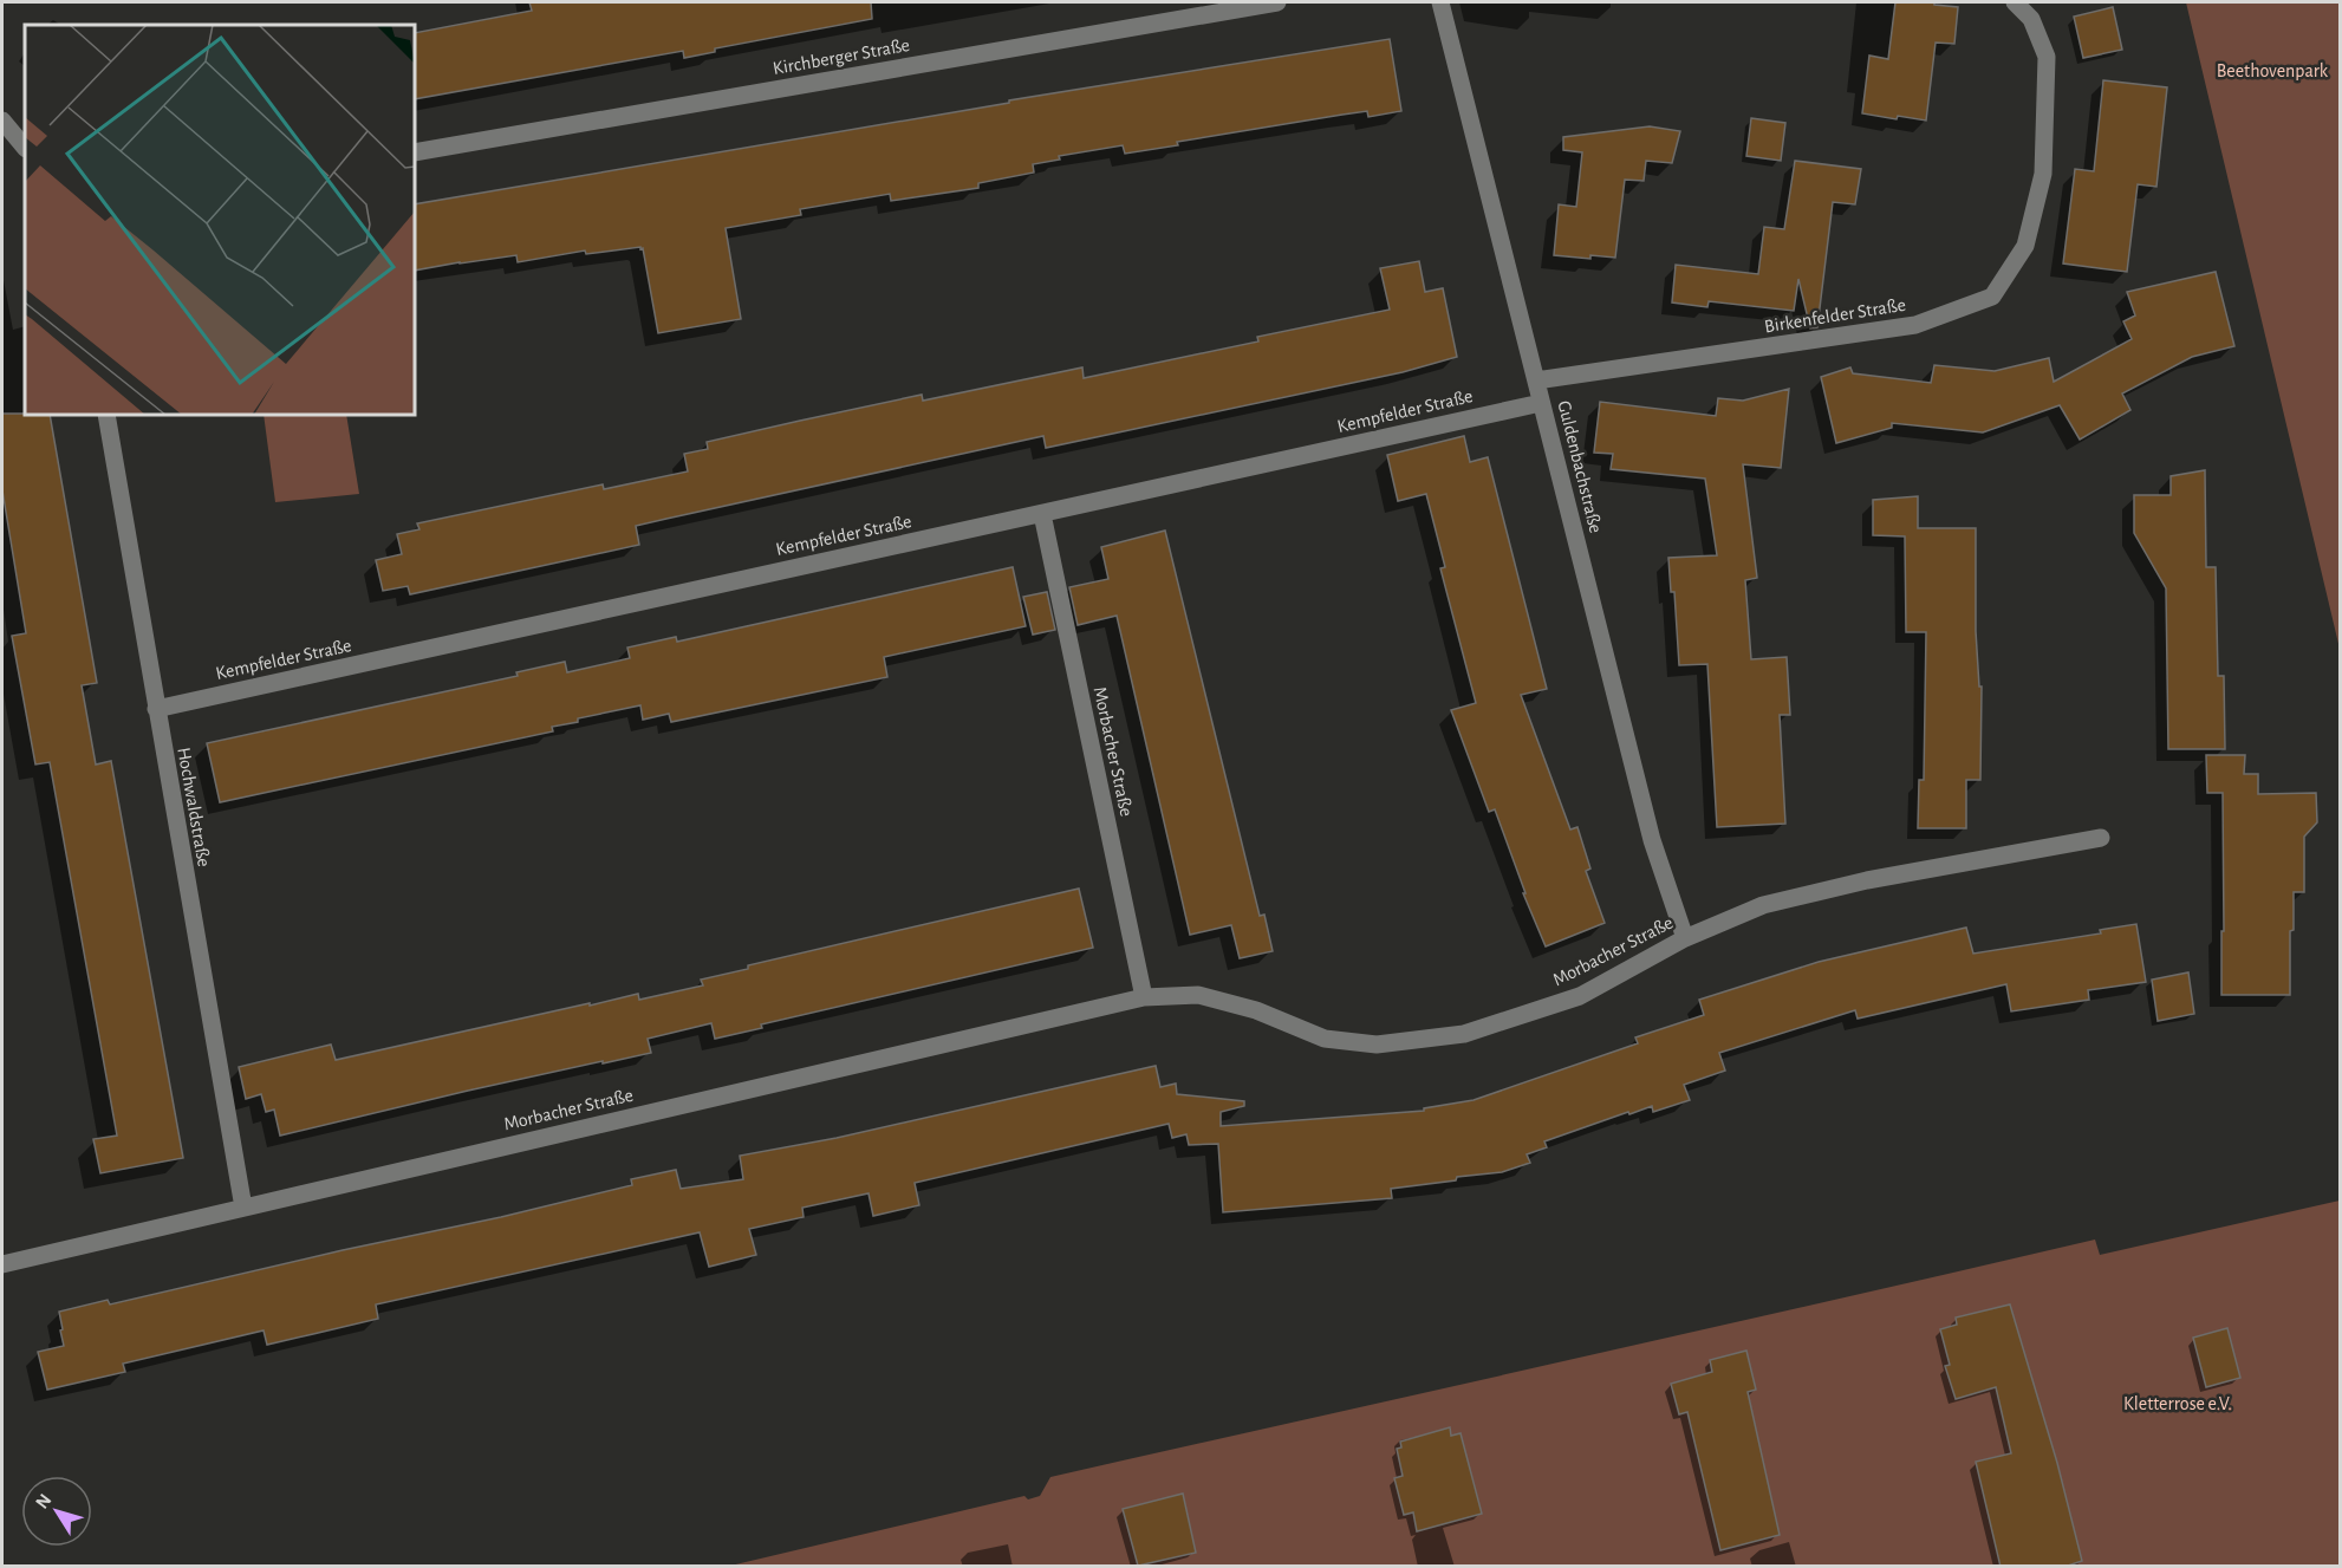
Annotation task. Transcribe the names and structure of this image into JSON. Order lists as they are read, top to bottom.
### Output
{
  "streets": {
    "street": [
      "Kirchberger Straße",
      "Birkenfelder Straße",
      "Kempfelder Straße",
      "Guldenbachstraße",
      "Morbacher Straße",
      "Hochwaldstraße"
    ]
  },
  "crossings": [
    ["Birkenfelder Straße", "Guldenbachstraße"],
    ["Kempfelder Straße", "Guldenbachstraße"],
    ["Kempfelder Straße", "Morbacher Straße"],
    ["Kempfelder Straße", "Hochwaldstraße"],
    ["Guldenbachstraße", "Morbacher Straße"],
    ["Morbacher Straße", "Hochwaldstraße"]
  ],
  "parks": ["Beethovenpark", "Kletterrose e.V."],
  "north": "top left"
}
